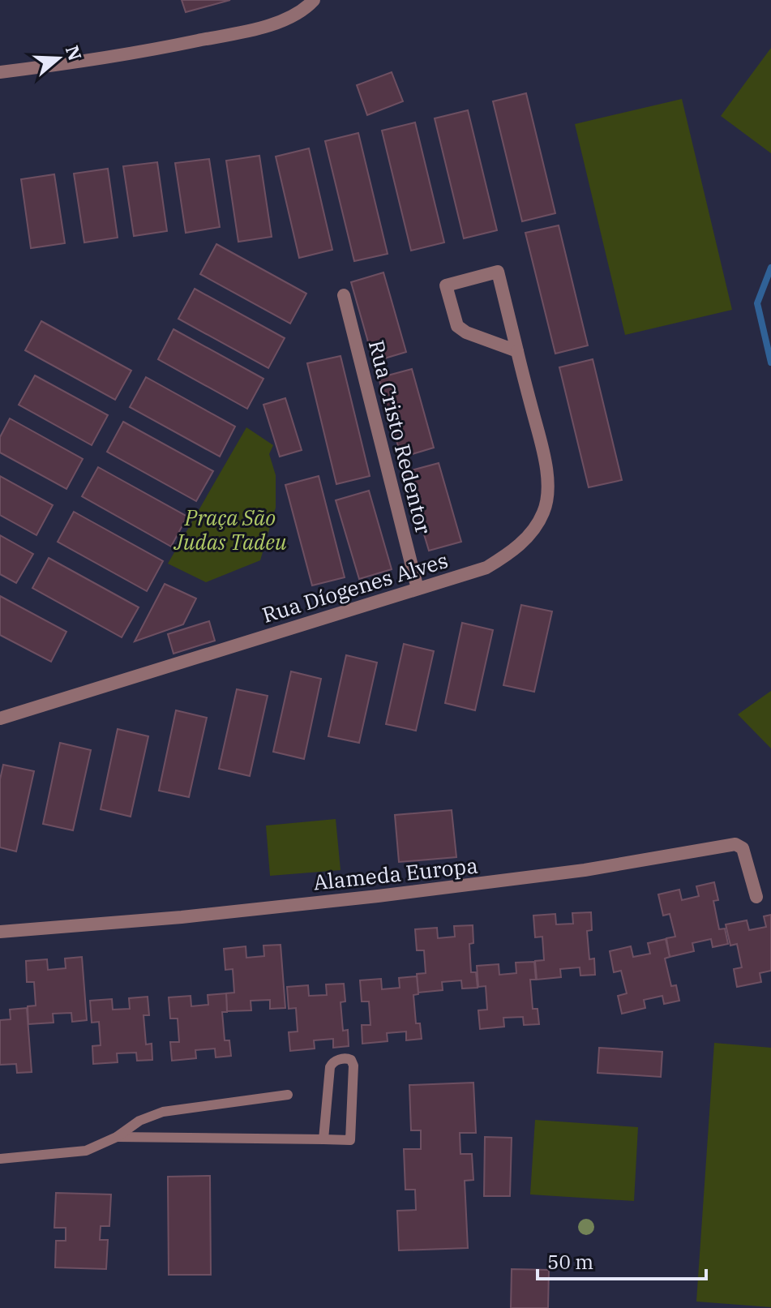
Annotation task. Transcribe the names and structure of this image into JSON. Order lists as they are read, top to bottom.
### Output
{
  "streets": {
    "street": ["Rua Cristo Redentor", "Rua Díogenes Alves", "Alameda Europa"]
  },
  "crossings": [
    ["Rua Cristo Redentor", "Rua Díogenes Alves"]
  ],
  "parks": ["Praça São Judas Tadeu"],
  "scale_bar": "50 m",
  "north": "right"
}
